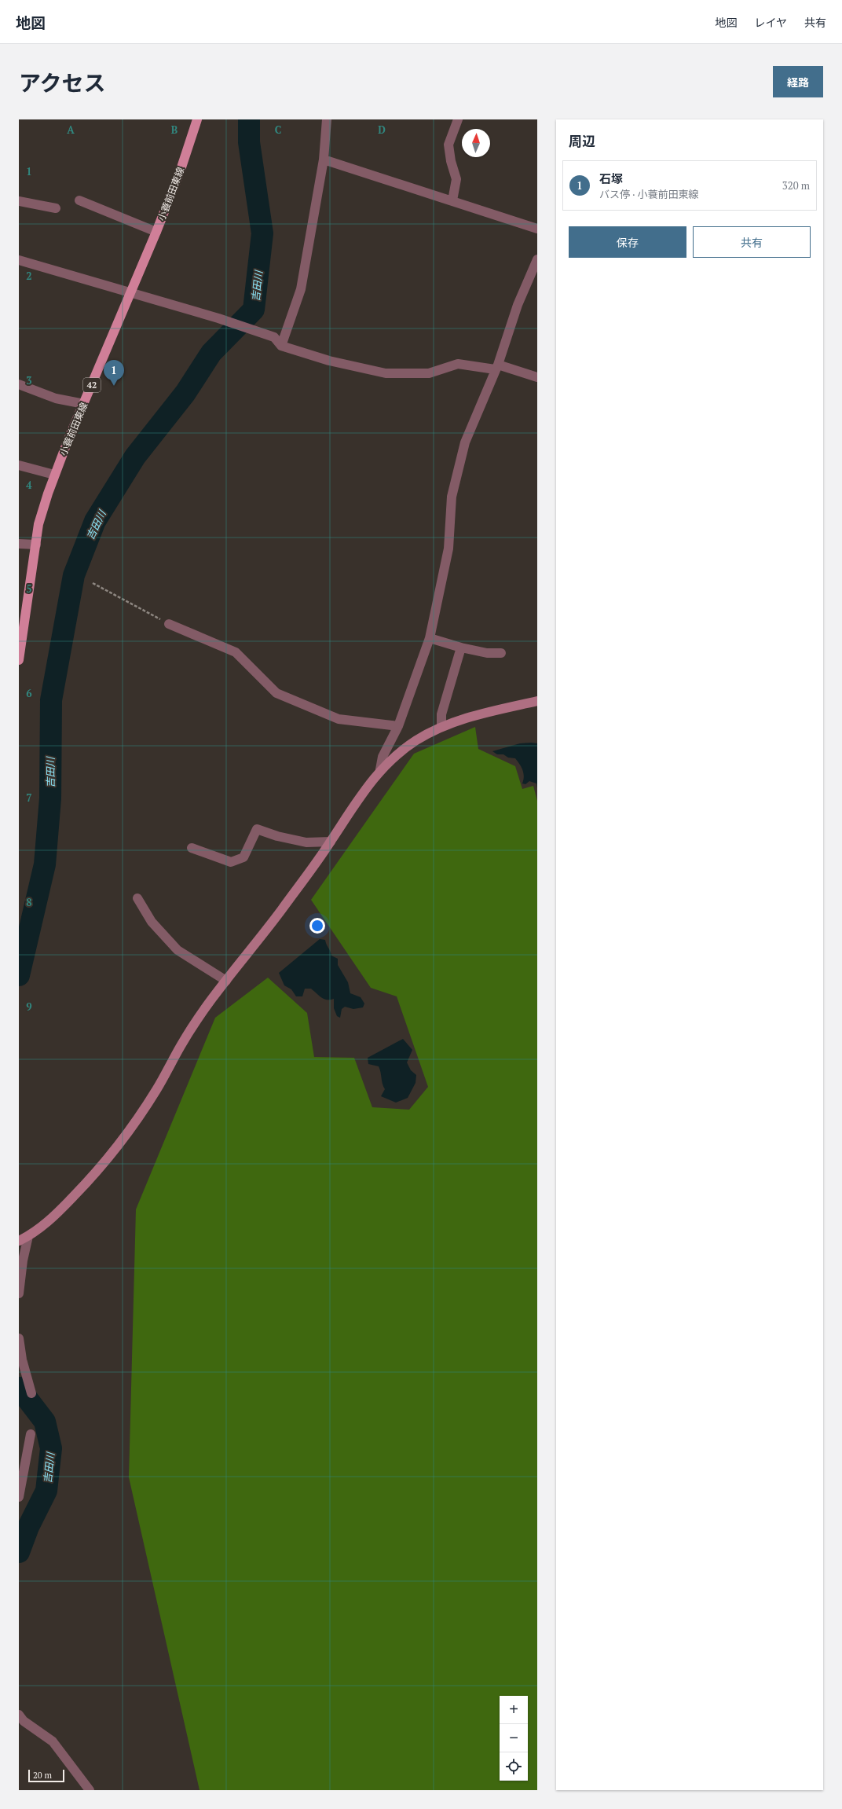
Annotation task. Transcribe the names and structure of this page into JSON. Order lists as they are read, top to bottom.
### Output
{
  "streets": {
    "main road": ["小蓑前田東線", "42"]
  },
  "water": ["吉田川"],
  "scale_bar": "20 m",
  "north": "top",
  "page": {
    "header": "地図",
    "nav": ["地図", "レイヤ", "共有"],
    "title": "アクセス",
    "buttons": [
      "経路",
      ["保存", "共有"]
    ],
    "heading": "周辺",
    "list": [
      {
        "mark": "1",
        "name": "石塚",
        "note": "バス停 · 小蓑前田東線",
        "value": "320 m"
      }
    ],
    "pins": "1",
    "map_buttons": ["+", "−"],
    "scale": "20 m"
  },
  "grid": {
    "columns": [
      "A",
      "B",
      "C",
      "D"
    ],
    "rows": [
      "1",
      "2",
      "3",
      "4",
      "5",
      "6",
      "7",
      "8",
      "9"
    ]
  }
}
